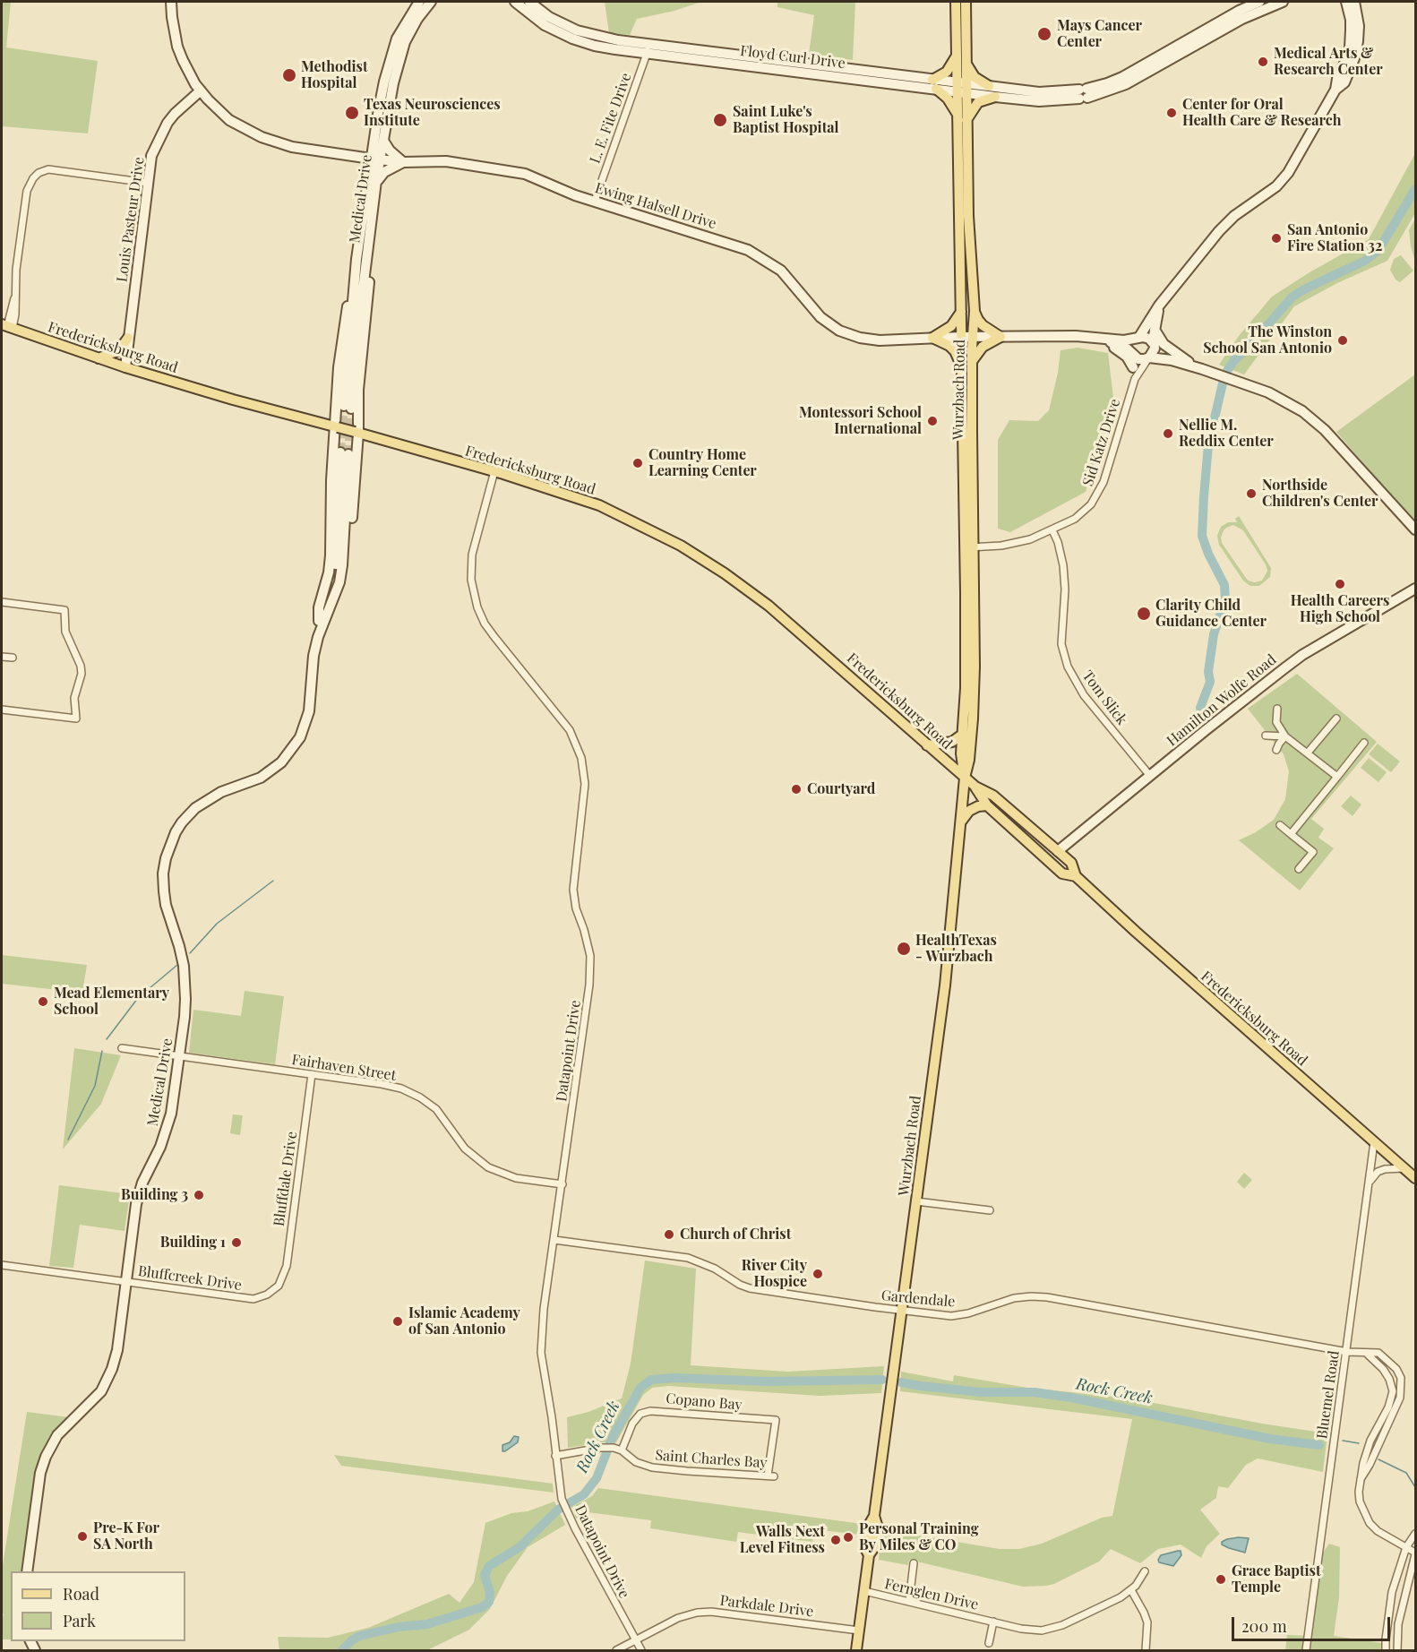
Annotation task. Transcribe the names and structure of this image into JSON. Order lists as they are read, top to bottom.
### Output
{
  "streets": {
    "main road": ["Fredericksburg Road", "Wurzbach Road"],
    "street": [
      "Floyd Curl Drive",
      "L. E. Fite Drive",
      "Medical Drive",
      "Ewing Halsell Drive",
      "Louis Pasteur Drive",
      "Sid Katz Drive",
      "Tom Slick",
      "Hamilton Wolfe Road",
      "Datapoint Drive",
      "Fairhaven Street",
      "Bluffdale Drive",
      "Bluffcreek Drive",
      "Gardendale",
      "Bluemel Road",
      "Copano Bay",
      "Saint Charles Bay",
      "Fernglen Drive",
      "Parkdale Drive"
    ]
  },
  "crossings": [
    ["Floyd Curl Drive", "L. E. Fite Drive"],
    ["Floyd Curl Drive", "Wurzbach Road"],
    ["L. E. Fite Drive", "Ewing Halsell Drive"],
    ["Medical Drive", "Ewing Halsell Drive"],
    ["Medical Drive", "Fairhaven Street"],
    ["Medical Drive", "Bluffcreek Drive"],
    ["Ewing Halsell Drive", "Louis Pasteur Drive"],
    ["Ewing Halsell Drive", "Wurzbach Road"],
    ["Ewing Halsell Drive", "Sid Katz Drive"],
    ["Louis Pasteur Drive", "Fredericksburg Road"],
    ["Fredericksburg Road", "Wurzbach Road"],
    ["Fredericksburg Road", "Hamilton Wolfe Road"],
    ["Fredericksburg Road", "Datapoint Drive"],
    ["Fredericksburg Road", "Bluemel Road"],
    ["Wurzbach Road", "Sid Katz Drive"],
    ["Wurzbach Road", "Gardendale"],
    ["Wurzbach Road", "Fernglen Drive"],
    ["Wurzbach Road", "Parkdale Drive"],
    ["Sid Katz Drive", "Tom Slick"],
    ["Tom Slick", "Hamilton Wolfe Road"],
    ["Datapoint Drive", "Fairhaven Street"],
    ["Datapoint Drive", "Gardendale"],
    ["Datapoint Drive", "Saint Charles Bay"],
    ["Datapoint Drive", "Parkdale Drive"],
    ["Fairhaven Street", "Bluffdale Drive"],
    ["Bluffdale Drive", "Bluffcreek Drive"],
    ["Gardendale", "Bluemel Road"],
    ["Copano Bay", "Saint Charles Bay"]
  ],
  "water": ["Rock Creek"],
  "places": [
    "Mays Cancer Center",
    "Medical Arts & Research Center",
    "Methodist Hospital",
    "Texas Neurosciences Institute",
    "Center for Oral Health Care & Research",
    "Saint Luke's Baptist Hospital",
    "San Antonio Fire Station 32",
    "The Winston School San Antonio",
    "Montessori School International",
    "Nellie M. Reddix Center",
    "Country Home Learning Center",
    "Northside Children's Center",
    "Health Careers High School",
    "Clarity Child Guidance Center",
    "Courtyard",
    "HealthTexas - Wurzbach",
    "Mead Elementary School",
    "Building 3",
    "Church of Christ",
    "Building 1",
    "River City Hospice",
    "Islamic Academy of San Antonio",
    "Pre-K For SA North",
    "Personal Training By Miles & CO",
    "Walls Next Level Fitness",
    "Grace Baptist Temple"
  ],
  "legend": ["Road", "Park"],
  "scale_bar": "200 m"
}
